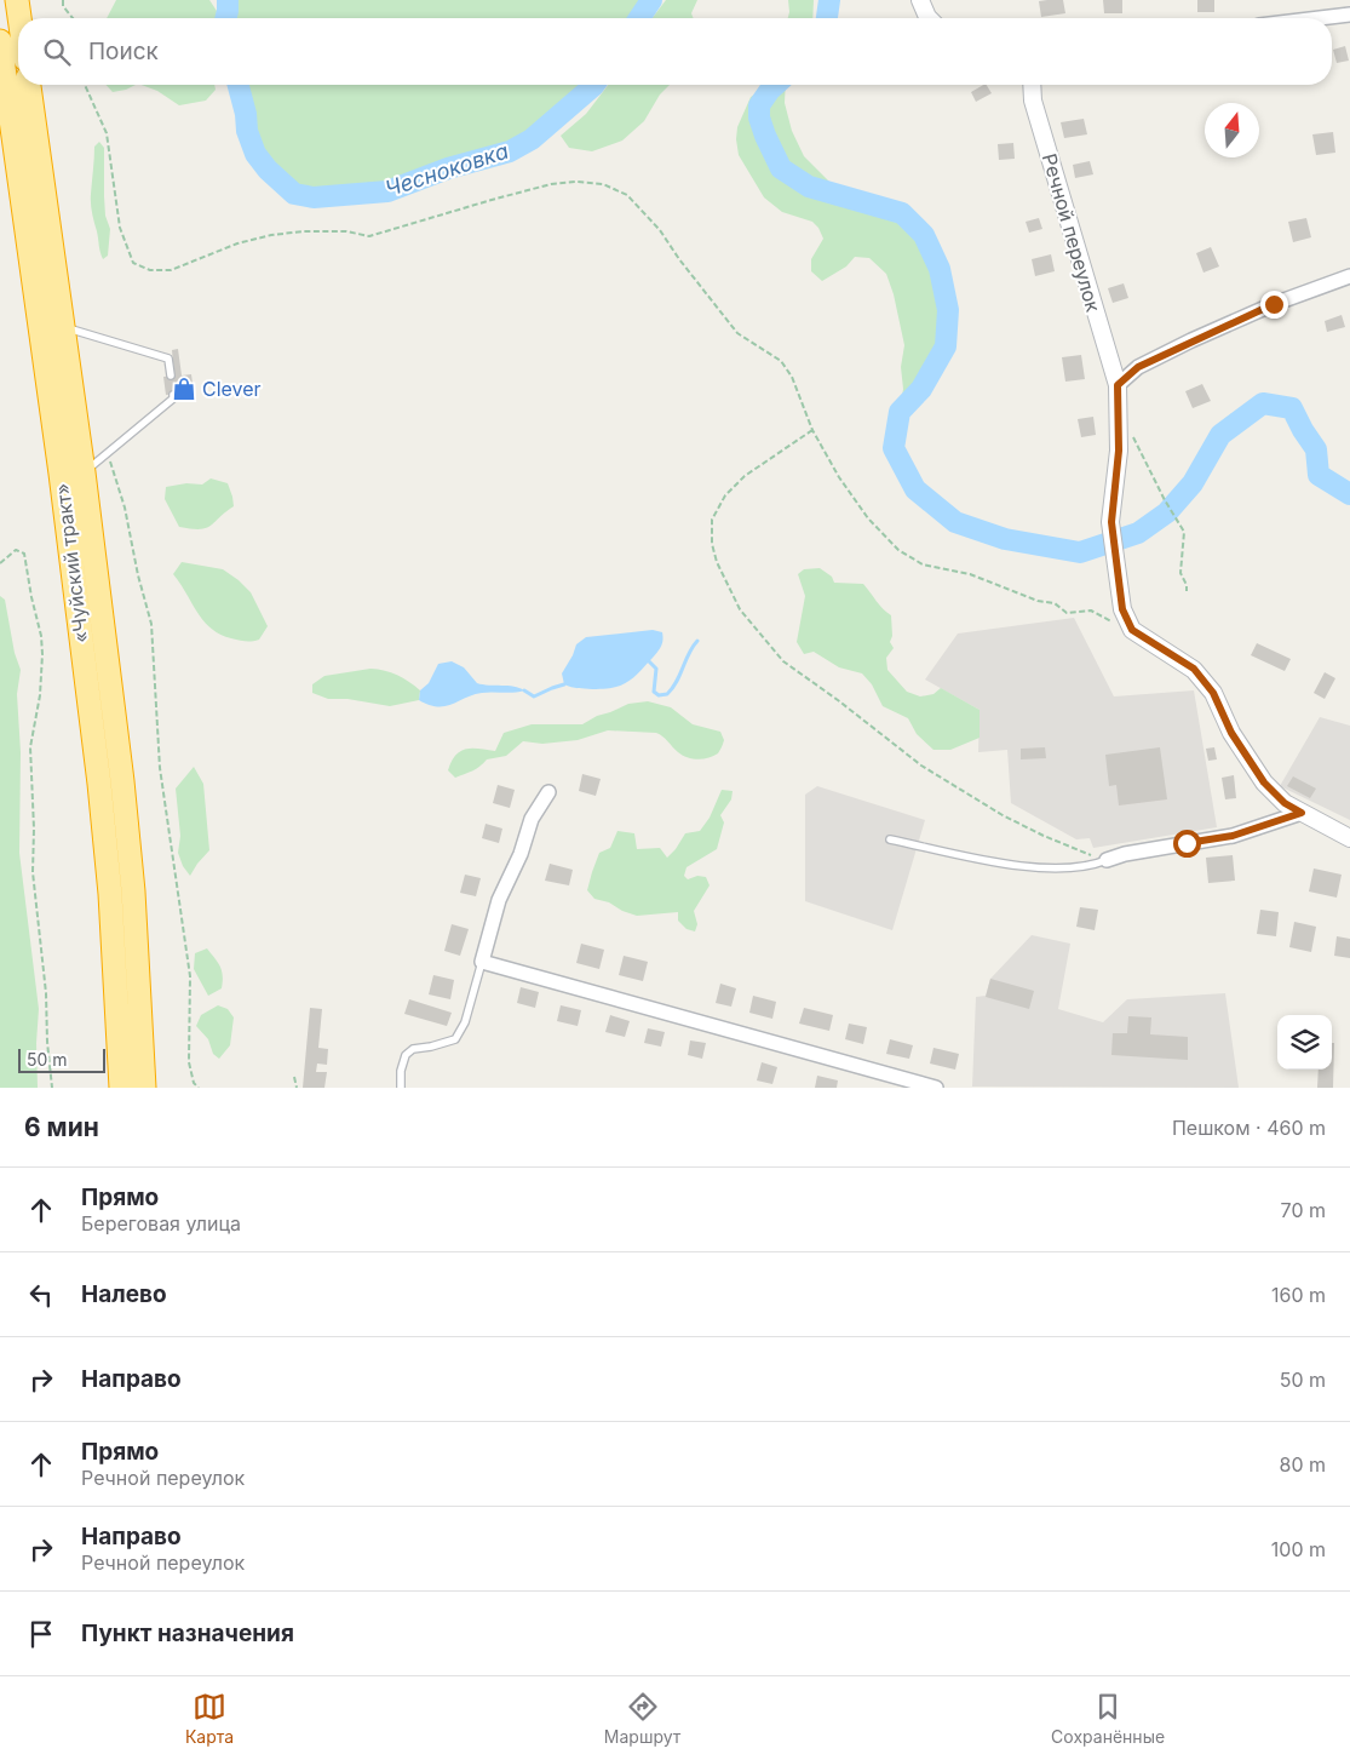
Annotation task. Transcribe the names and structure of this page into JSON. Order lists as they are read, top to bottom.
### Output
{
  "streets": {
    "highway": ["«Чуйский тракт»"],
    "street": ["Речной переулок"]
  },
  "water": ["Чесноковка"],
  "places": {
    "shop": ["Clever"]
  },
  "scale_bar": "50 m",
  "north": "top",
  "page": {
    "search": "Поиск",
    "scale": "50 m",
    "heading": ["6 мин", "Пешком · 460 m"],
    "list": [
      ["Прямо", "Береговая улица", "70 m"],
      ["Налево", "160 m"],
      ["Направо", "50 m"],
      ["Прямо", "Речной переулок", "80 m"],
      ["Направо", "Речной переулок", "100 m"],
      "Пункт назначения"
    ],
    "nav": ["Карта", "Маршрут", "Сохранённые"]
  }
}
